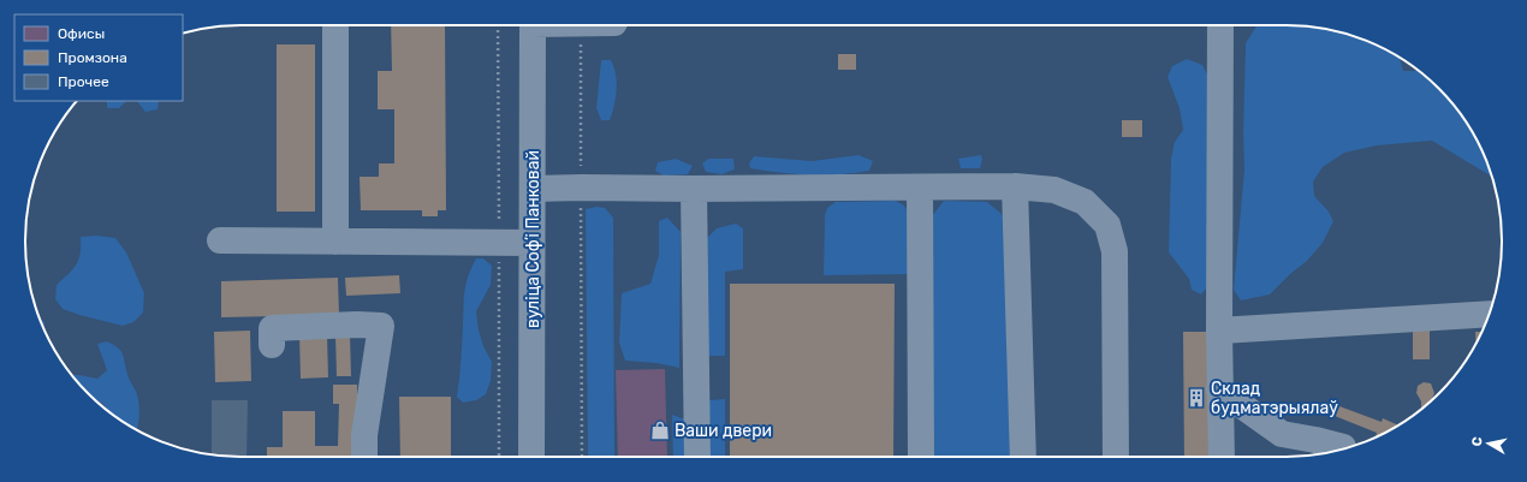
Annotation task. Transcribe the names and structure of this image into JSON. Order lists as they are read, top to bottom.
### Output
{
  "streets": {
    "street": ["вуліца Софʼі Панковай"]
  },
  "places": {
    "building": ["Склад будматэрыялаў"],
    "shop": ["Ваши двери"]
  },
  "legend": ["Офисы", "Промзона", "Прочее"],
  "north": "left"
}
